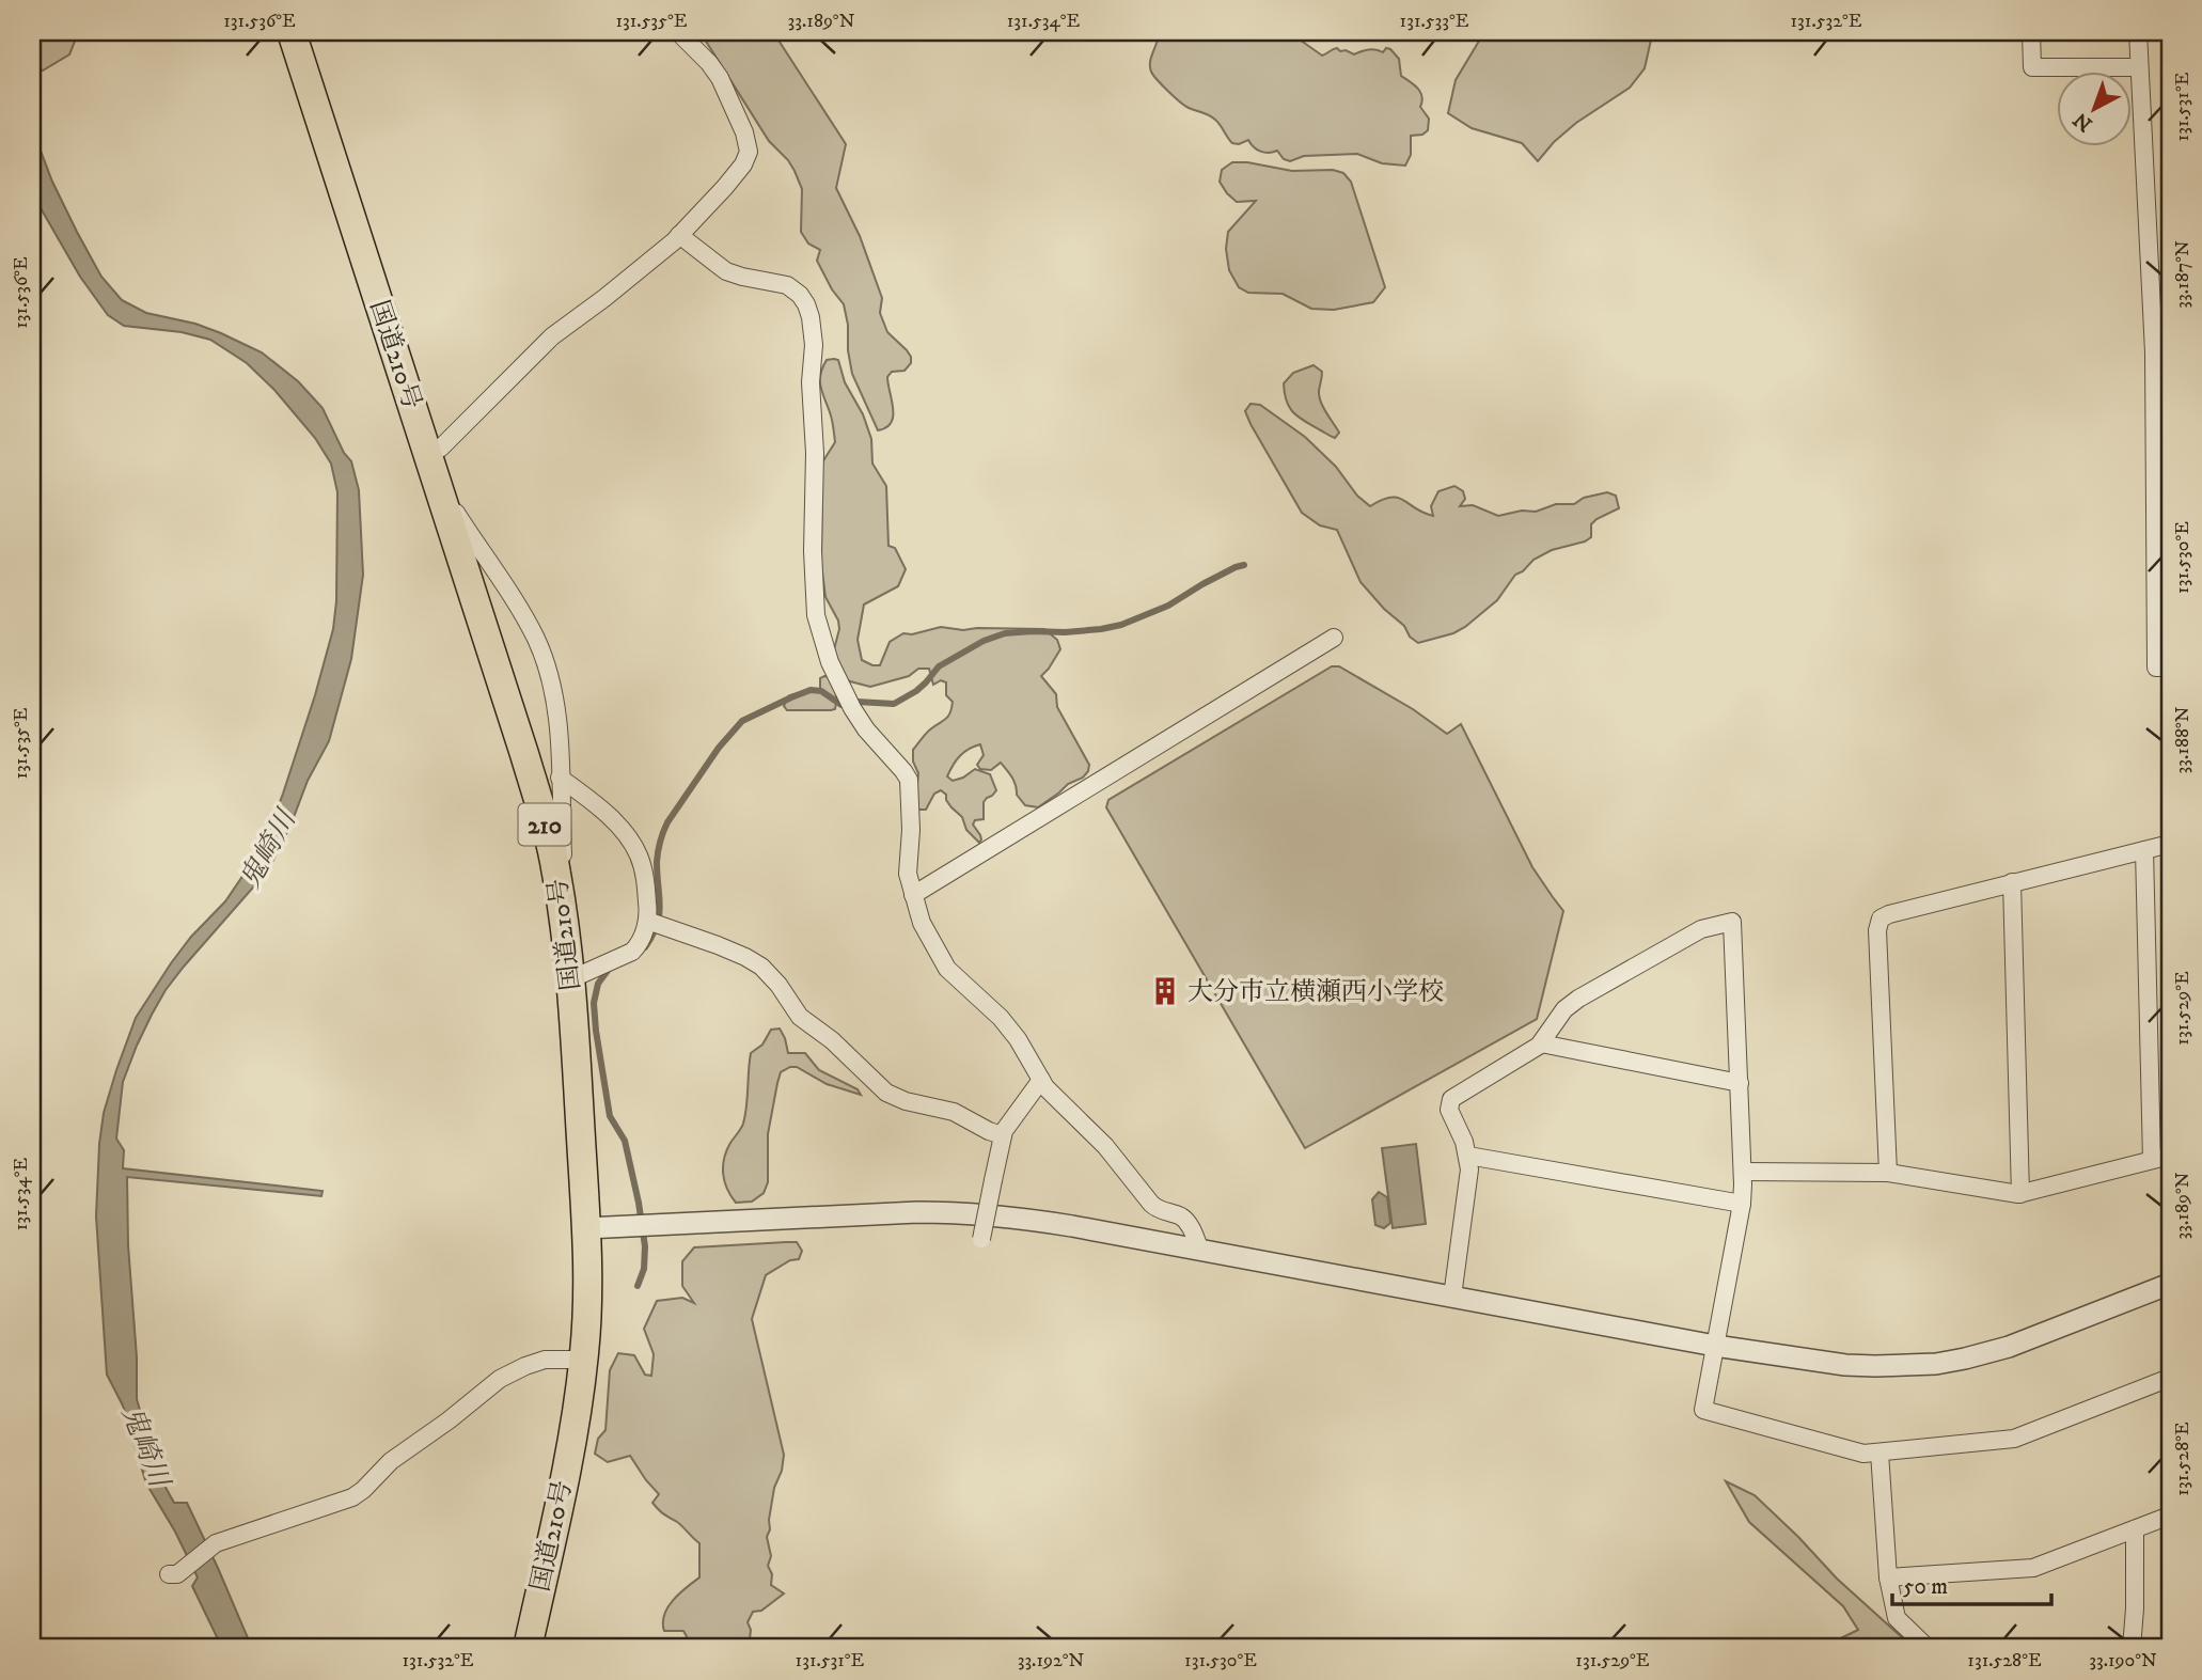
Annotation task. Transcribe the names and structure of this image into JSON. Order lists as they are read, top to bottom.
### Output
{
  "streets": {
    "highway": ["国道210号", "210"]
  },
  "water": ["鬼崎川"],
  "places": {
    "building": ["大分市立横瀬西小学校"]
  },
  "scale_bar": "50 m",
  "north": "bottom left",
  "coordinates": [
    "131.536°E",
    "131.535°E",
    "33.189°N",
    "131.534°E",
    "131.533°E",
    "131.532°E",
    "131.531°E",
    "33.187°N",
    "131.530°E",
    "33.188°N",
    "131.529°E",
    "131.528°E",
    "33.192°N",
    "33.190°N"
  ]
}
